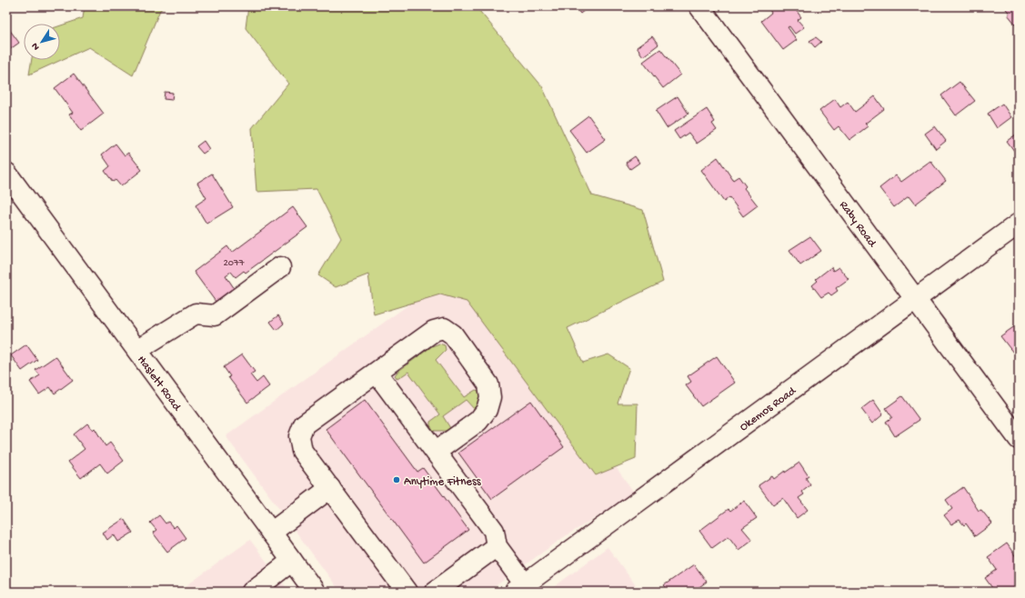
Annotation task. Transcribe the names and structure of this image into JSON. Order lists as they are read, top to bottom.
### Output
{
  "streets": {
    "street": ["Raby Road", "Haslett Road", "Okemos Road"]
  },
  "crossings": [
    ["Raby Road", "Okemos Road"]
  ],
  "places": ["Anytime Fitness"],
  "house_numbers": ["2077"],
  "north": "bottom left"
}
